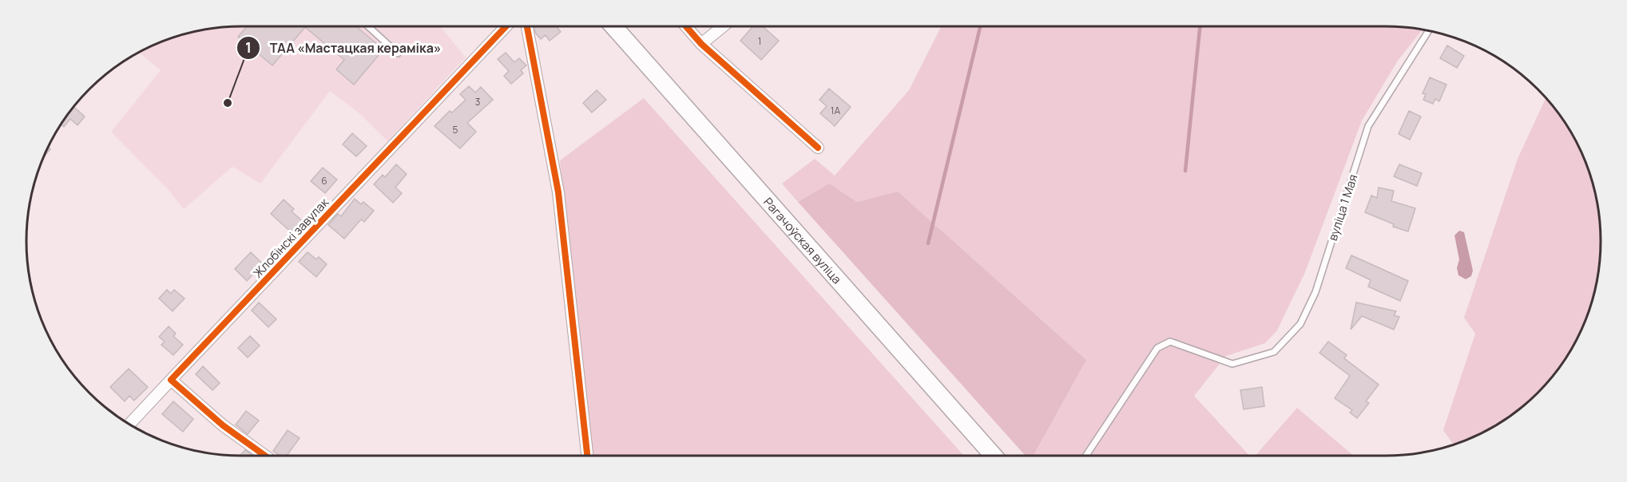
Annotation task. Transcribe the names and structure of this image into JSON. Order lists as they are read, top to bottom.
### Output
{
  "streets": {
    "main road": ["Рагачоўская вуліца"],
    "street": ["Жлобінскі завулак"],
    "lane": ["вуліца 1 Мая"]
  },
  "places": ["ТАА «Мастацкая кераміка»"],
  "house_numbers": [
    "1",
    "3",
    "1А",
    "5",
    "6"
  ]
}
